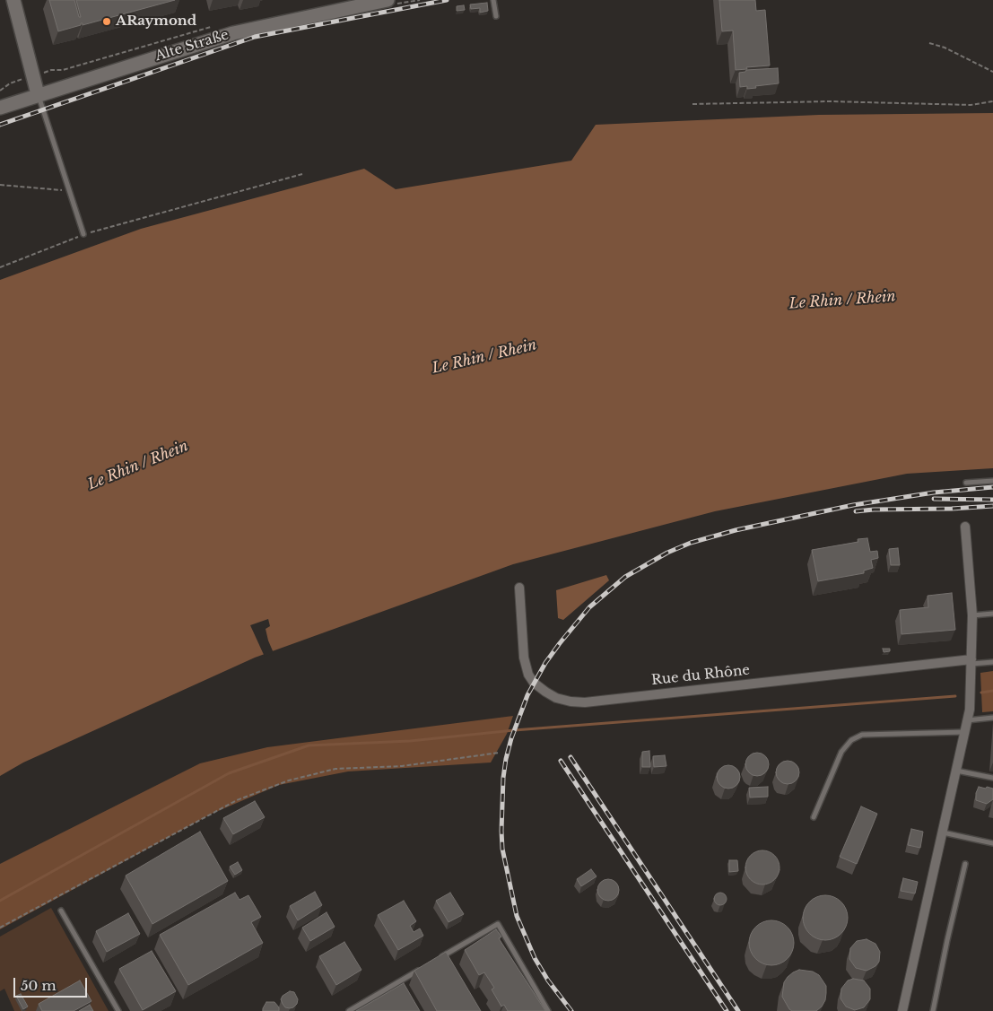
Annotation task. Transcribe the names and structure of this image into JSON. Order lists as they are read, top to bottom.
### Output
{
  "streets": {
    "street": ["Alte Straße", "Rue du Rhône"]
  },
  "water": ["Le Rhin / Rhein"],
  "places": ["ARaymond"],
  "scale_bar": "50 m"
}
